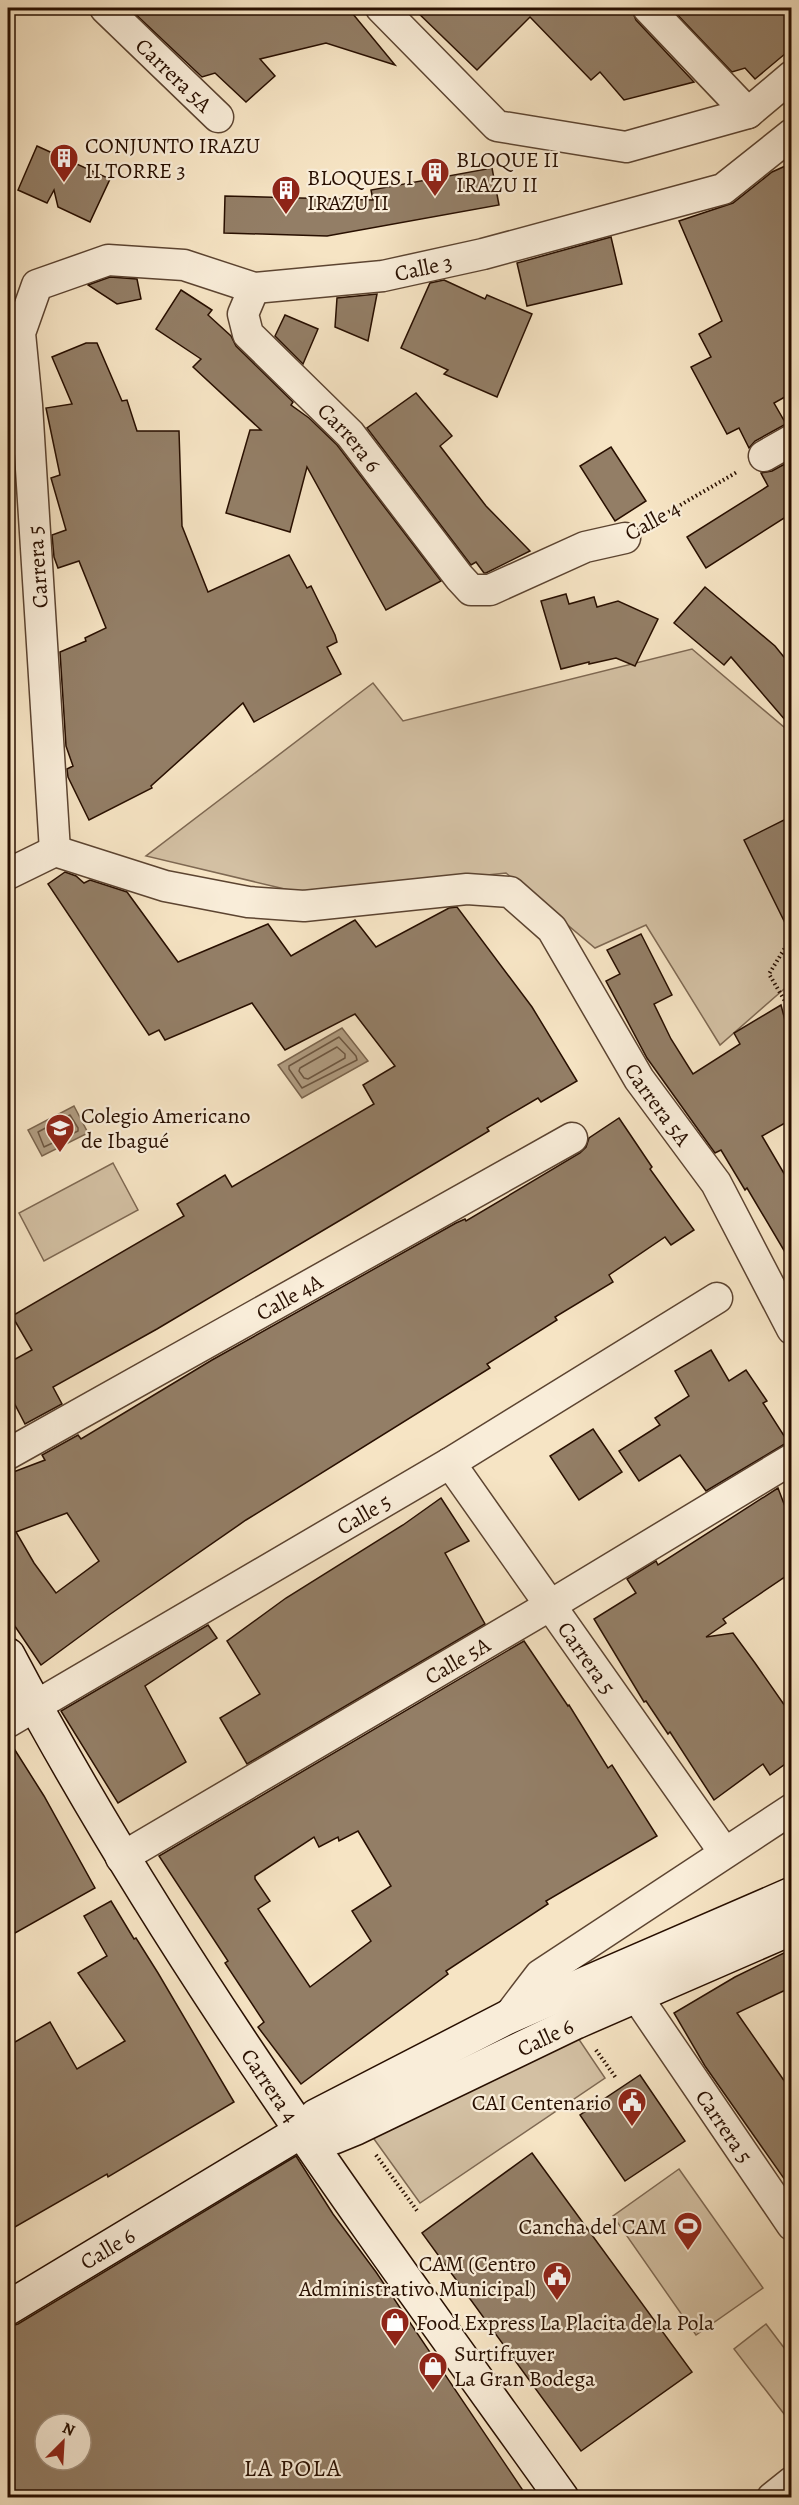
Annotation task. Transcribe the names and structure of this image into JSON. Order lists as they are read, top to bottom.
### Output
{
  "streets": {
    "street": [
      "Carrera 5A",
      "Calle 3",
      "Carrera 6",
      "Calle 4",
      "Carrera 5",
      "Calle 4A",
      "Calle 5",
      "Calle 5A",
      "Calle 6",
      "Carrera 4"
    ]
  },
  "crossings": [
    ["Carrera 5A", "Carrera 5"],
    ["Calle 3", "Carrera 6"],
    ["Calle 3", "Carrera 5"],
    ["Carrera 6", "Calle 4"],
    ["Carrera 5", "Calle 5"],
    ["Carrera 5", "Calle 5A"],
    ["Carrera 5", "Calle 6"],
    ["Calle 5", "Carrera 4"],
    ["Calle 5A", "Carrera 4"],
    ["Calle 6", "Carrera 4"]
  ],
  "districts": ["LA POLA"],
  "places": {
    "building": ["CONJUNTO IRAZU II TORRE 3", "BLOQUE II IRAZU II", "BLOQUES I IRAZU II"],
    "school or university": ["Colegio Americano de Ibagué"],
    "public building": ["CAI Centenario", "CAM (Centro Administrativo Municipal)"],
    "sports": ["Cancha del CAM"],
    "shop": ["Food Express La Placita de la Pola", "Surtifruver La Gran Bodega"]
  },
  "north": "top right"
}
